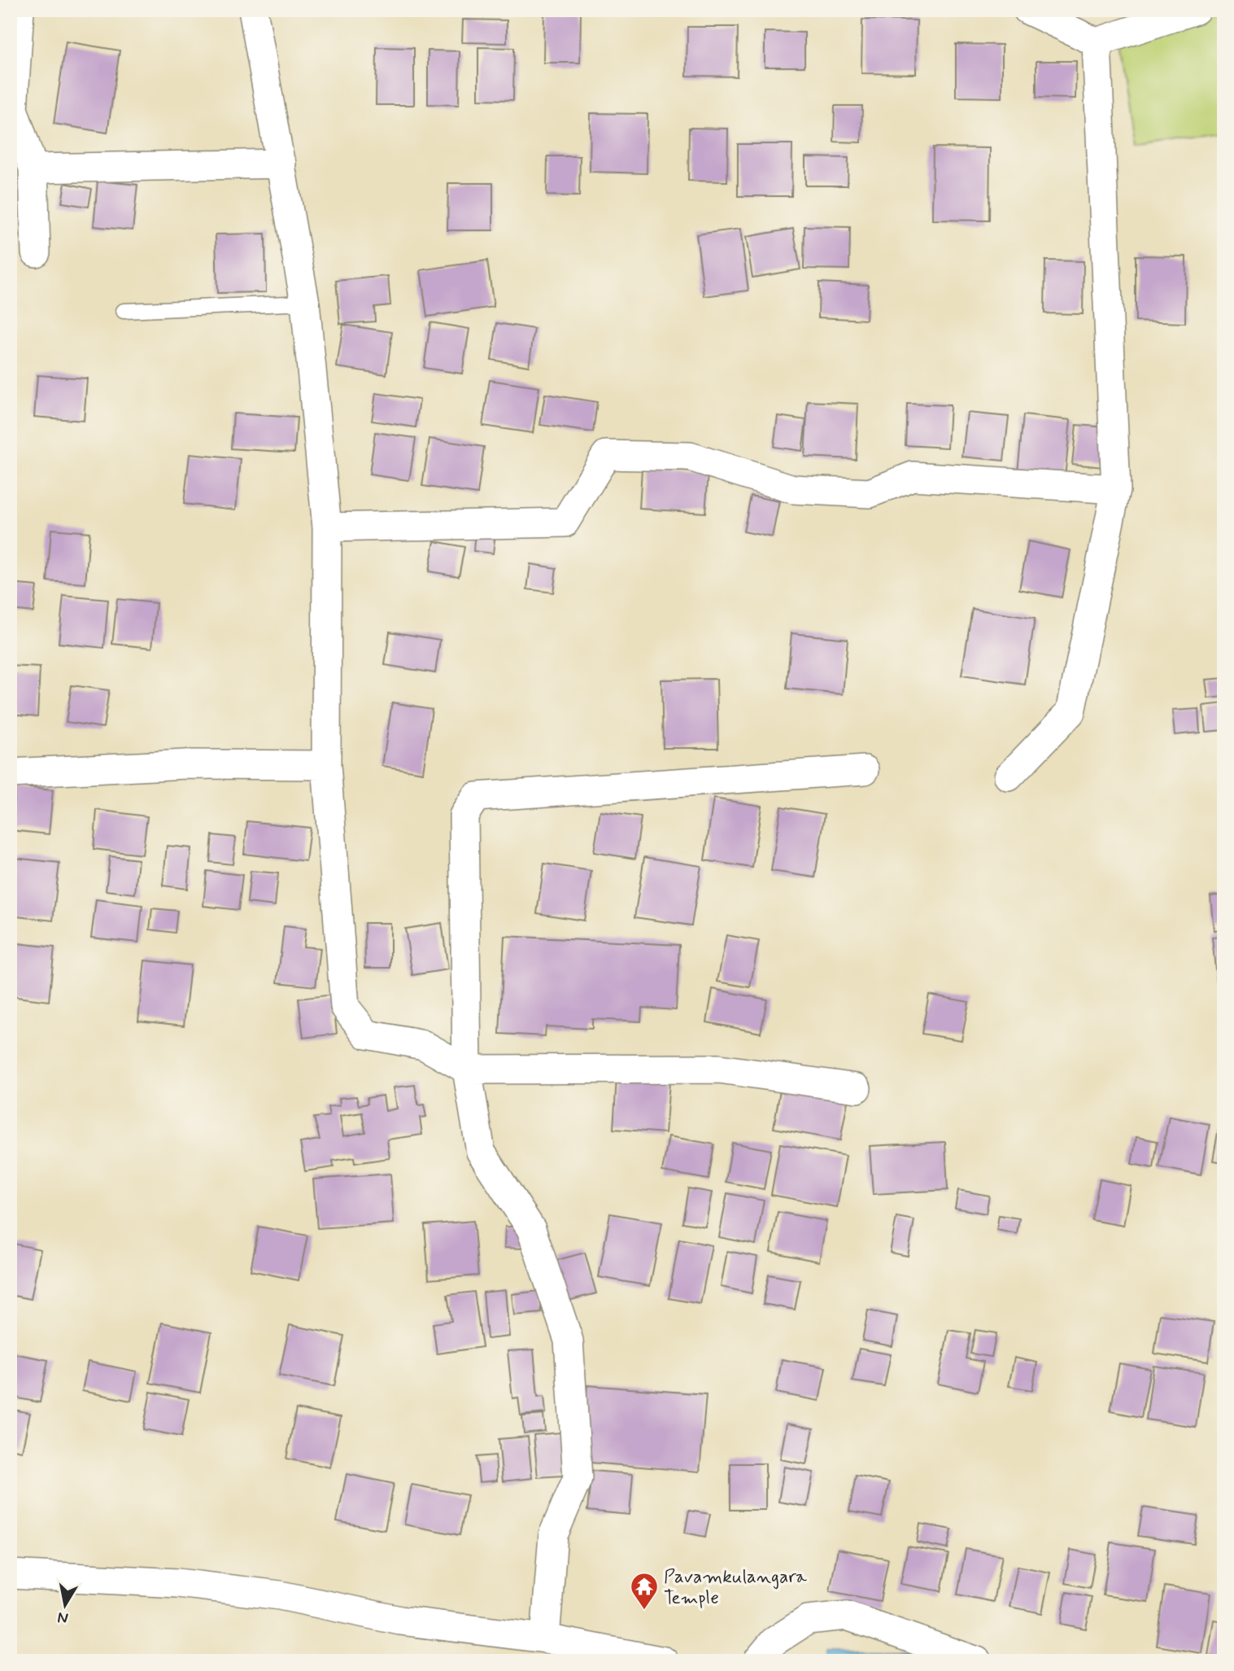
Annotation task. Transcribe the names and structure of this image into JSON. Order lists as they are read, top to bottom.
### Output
{
  "places": {
    "temple": ["Pavamkulangara Temple"]
  },
  "north": "bottom"
}
